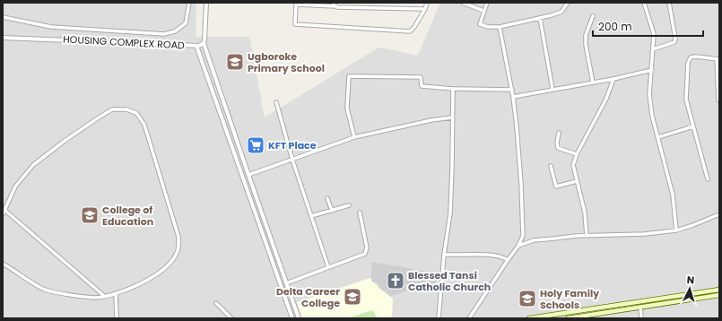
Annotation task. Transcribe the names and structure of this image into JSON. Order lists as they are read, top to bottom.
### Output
{
  "streets": {
    "street": ["HOUSING COMPLEX ROAD"]
  },
  "places": {
    "school or university": [
      "Ugboroke Primary School",
      "College of Education",
      "Delta Career College",
      "Holy Family Schools"
    ],
    "supermarket": ["KFT Place"],
    "church": ["Blessed Tansi Catholic Church"]
  },
  "scale_bar": "200 m",
  "north": "top"
}
